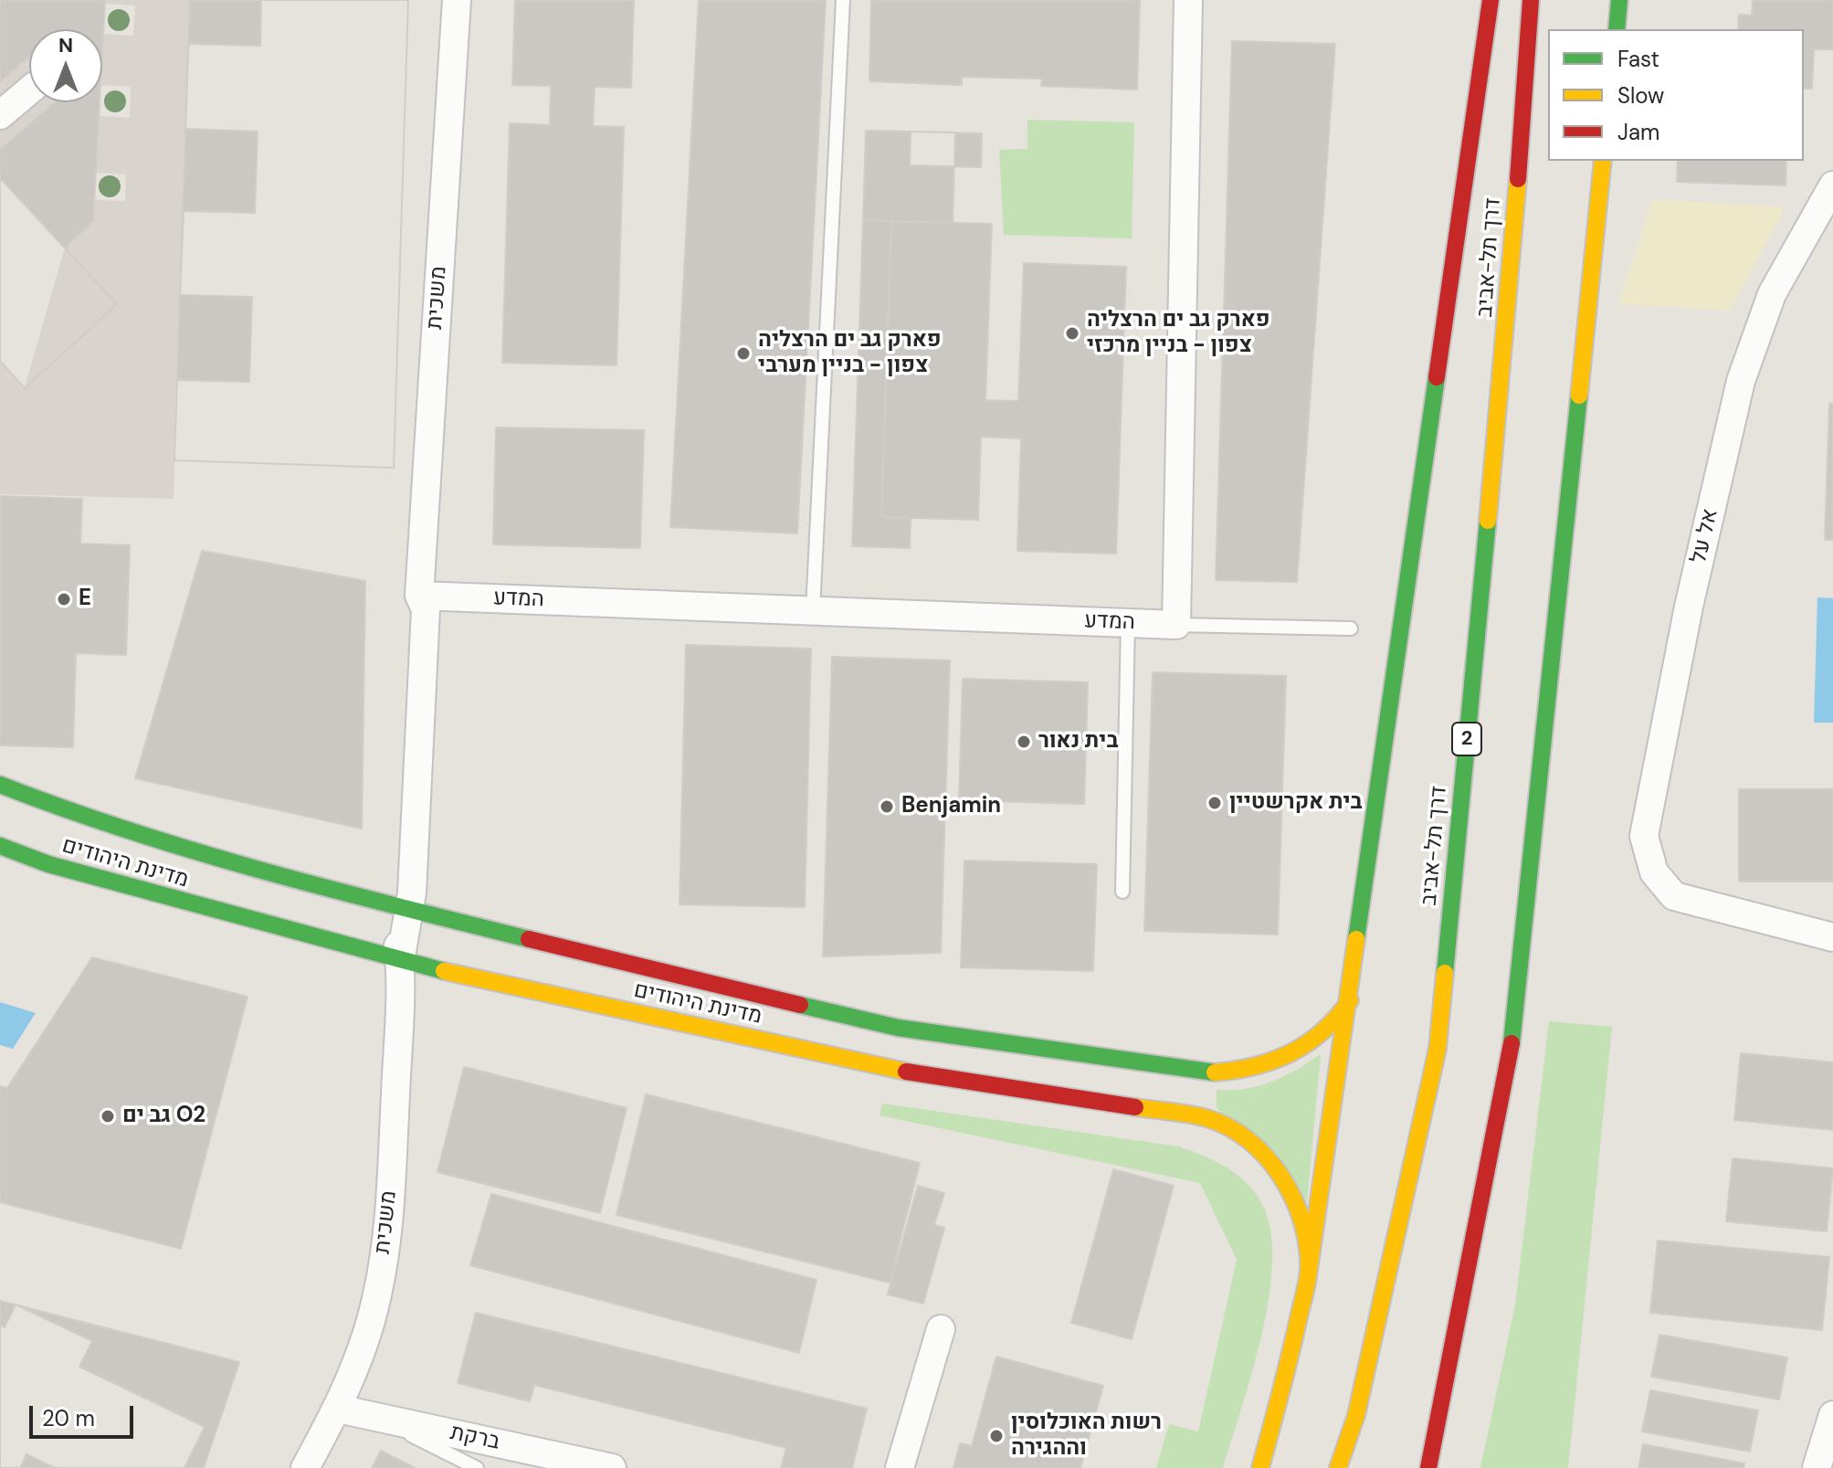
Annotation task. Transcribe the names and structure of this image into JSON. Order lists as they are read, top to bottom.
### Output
{
  "streets": {
    "main road": ["דרך תל-אביב", "2", "מדינת היהודים"],
    "street": [
      "משכית",
      "אל על",
      "המדע",
      "ברקת"
    ]
  },
  "crossings": [
    ["משכית", "המדע"],
    ["משכית", "מדינת היהודים"],
    ["משכית", "ברקת"]
  ],
  "places": [
    "פארק גב ים הרצליה צפון - בניין מרכזי",
    "פארק גב ים הרצליה צפון - בניין מערבי",
    "E",
    "בית נאור",
    "בית אקרשטיין",
    "Benjamin",
    "גב ים O2",
    "רשות האוכלוסין וההגירה"
  ],
  "legend": ["Fast", "Slow", "Jam"],
  "scale_bar": "20 m",
  "north": "top"
}
